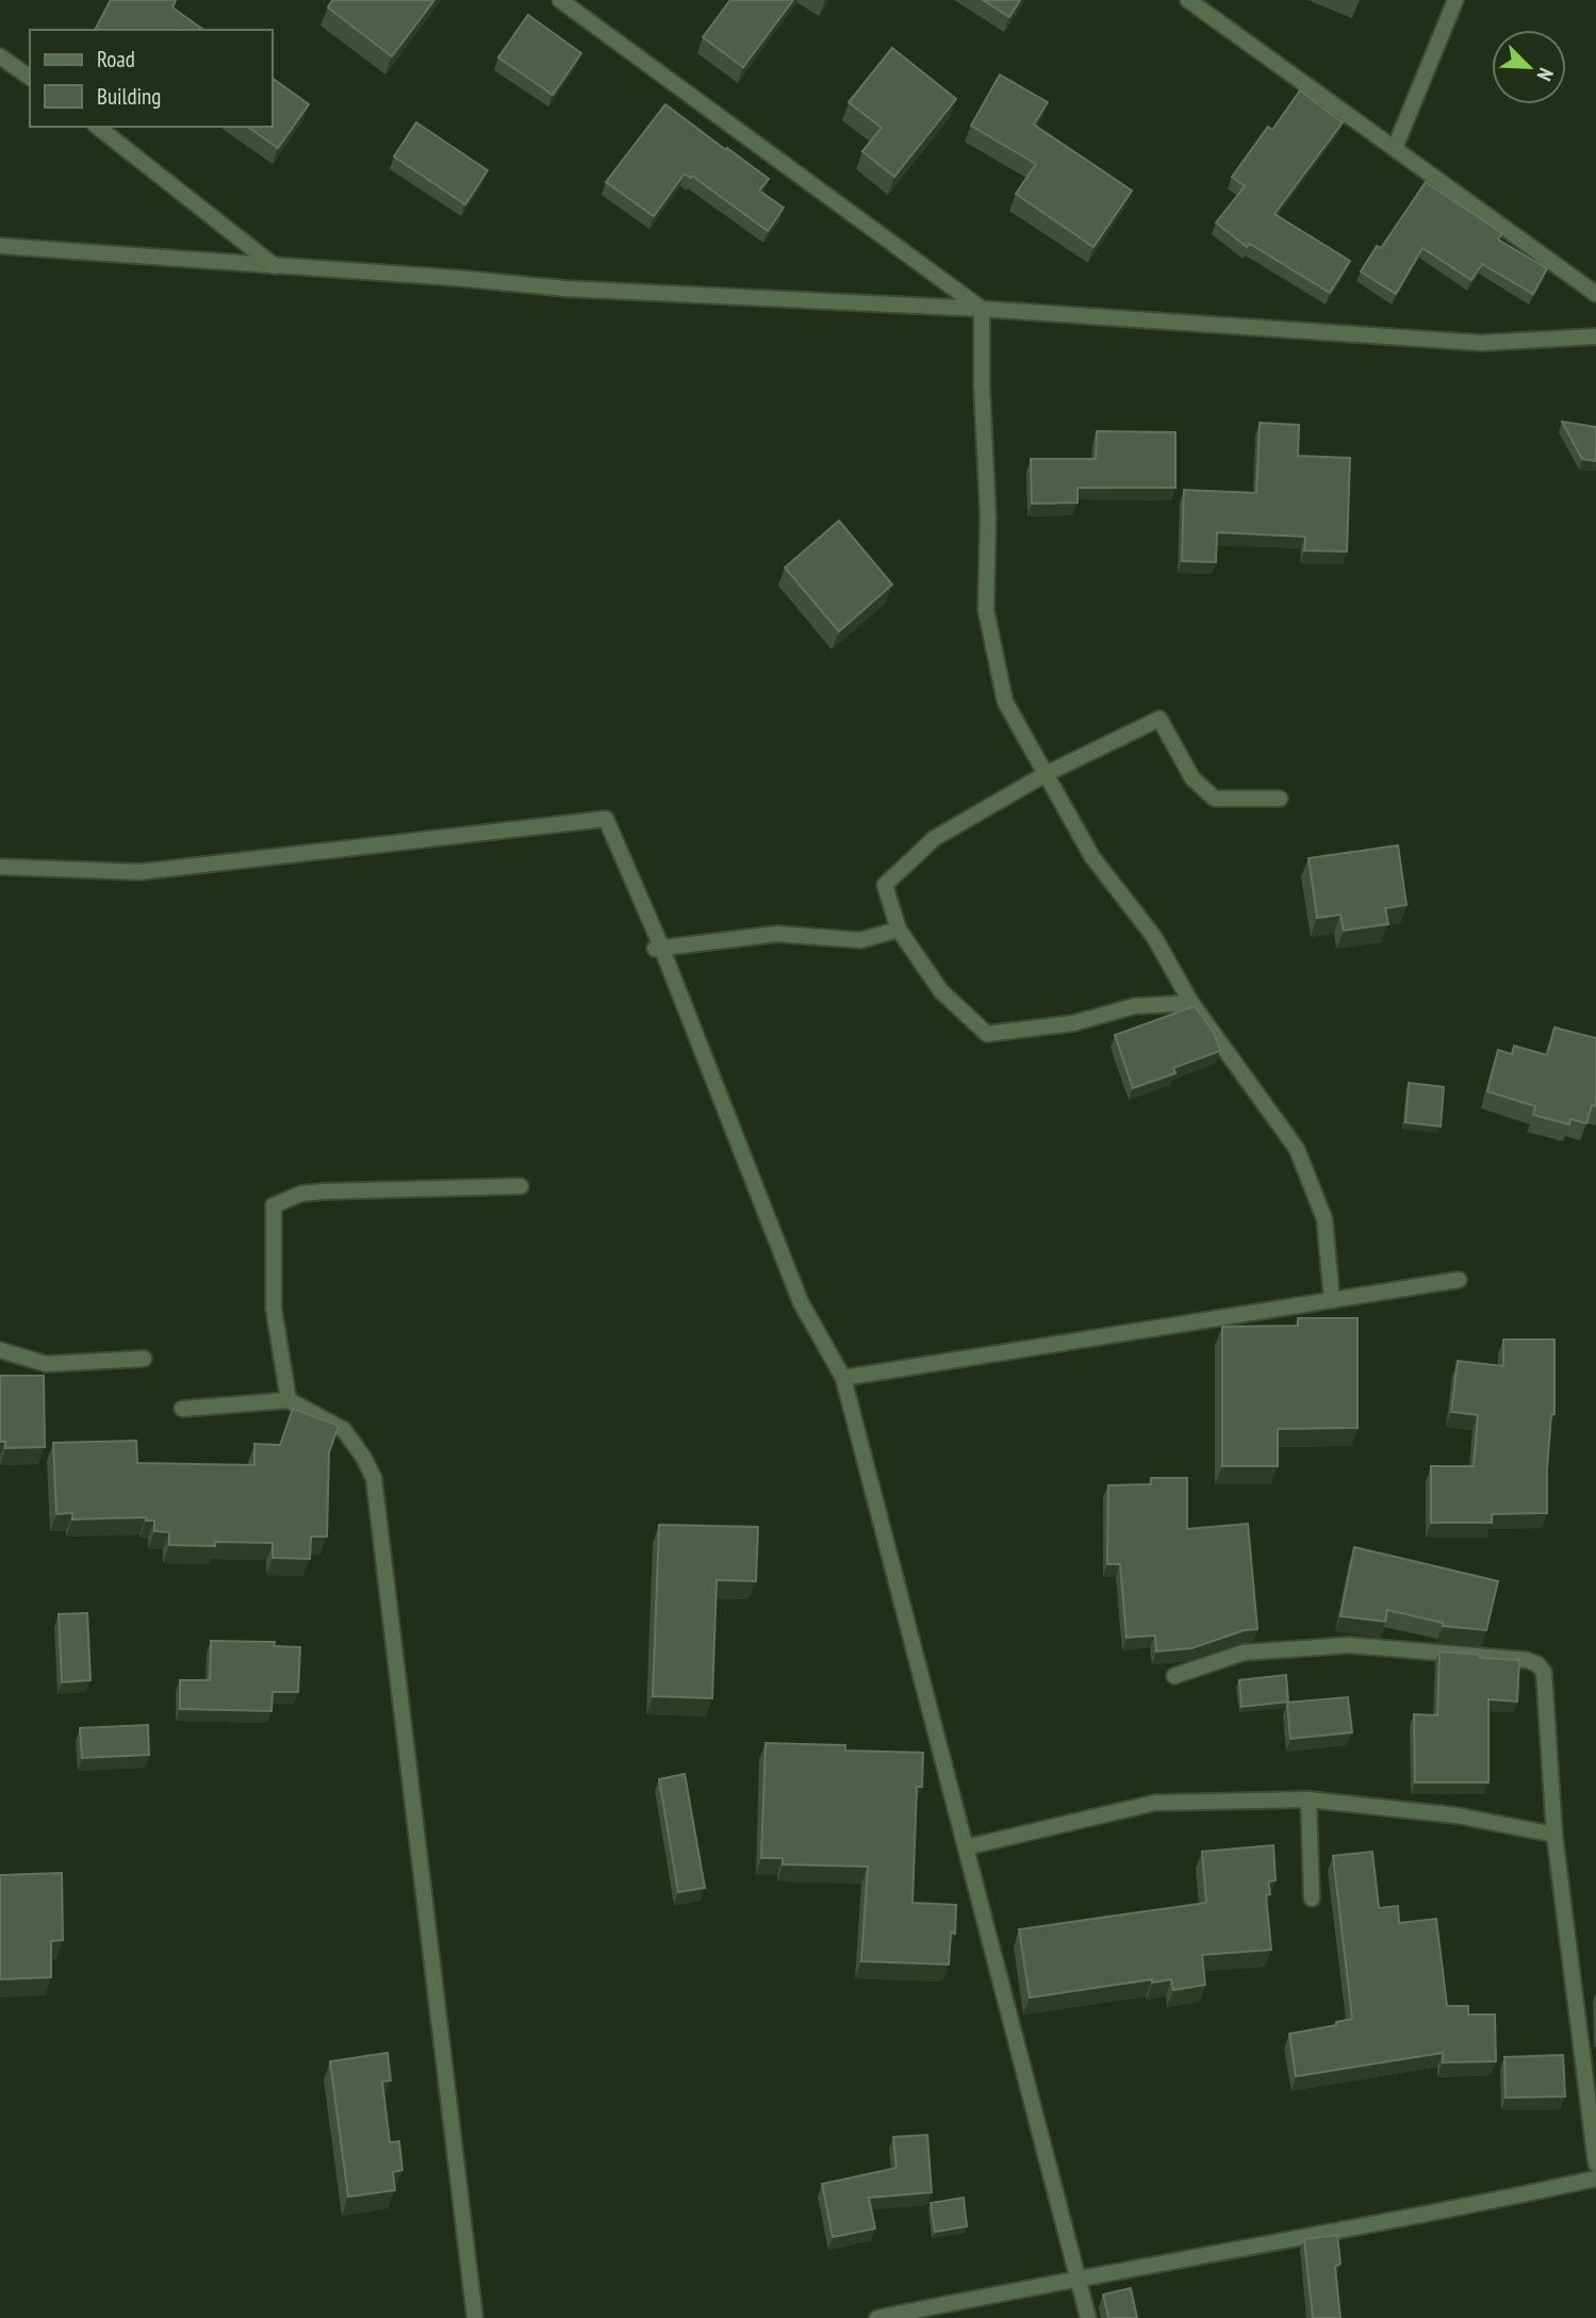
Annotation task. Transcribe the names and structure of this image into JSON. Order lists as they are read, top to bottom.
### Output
{
  "legend": ["Road", "Building"],
  "north": "bottom right"
}
